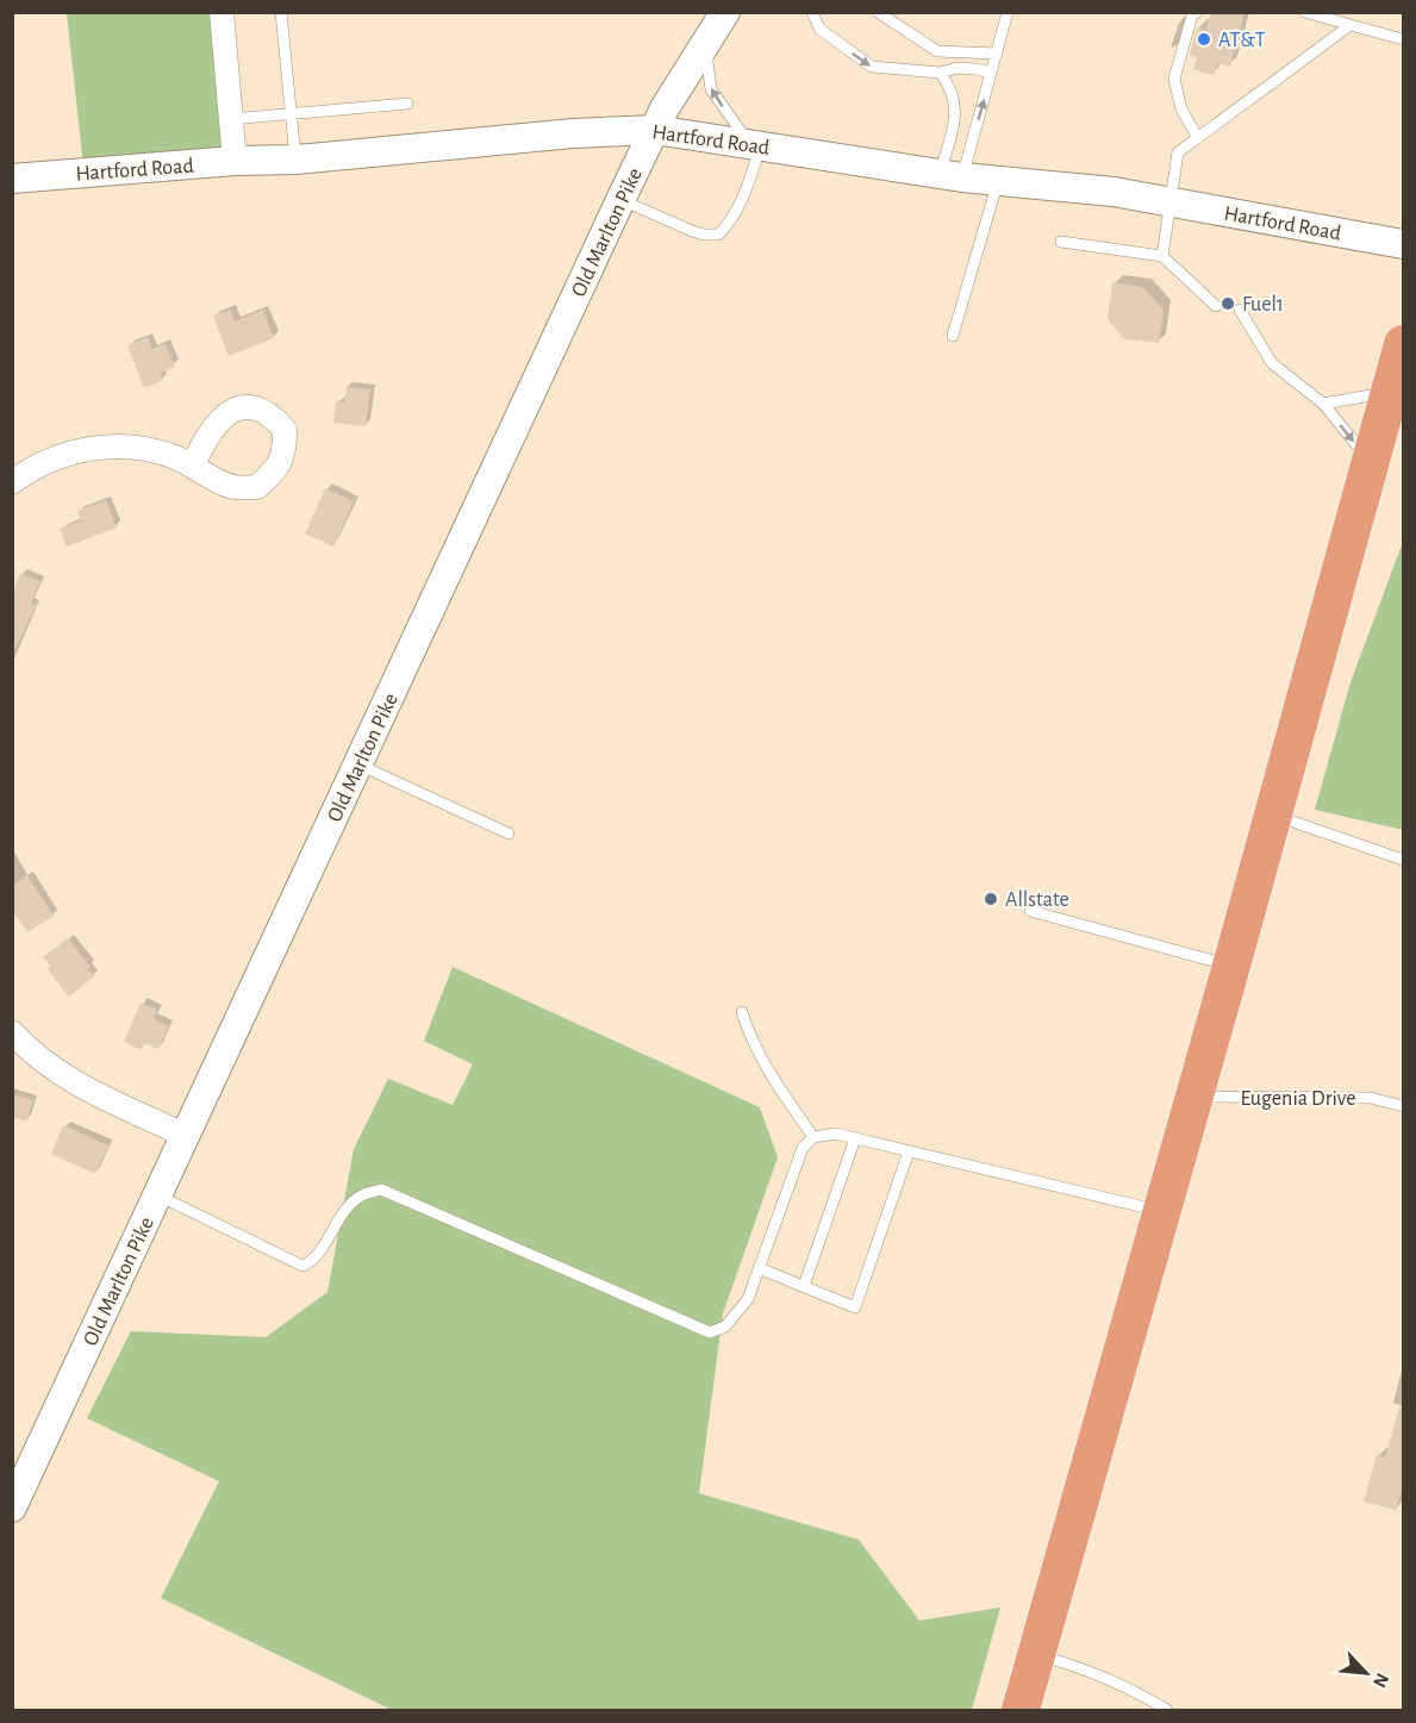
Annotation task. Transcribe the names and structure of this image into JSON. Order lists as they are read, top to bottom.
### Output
{
  "streets": {
    "street": ["Hartford Road", "Old Marlton Pike"],
    "lane": ["Eugenia Drive"]
  },
  "crossings": [
    ["Hartford Road", "Old Marlton Pike"]
  ],
  "places": ["AT&T", "Fuel1", "Allstate"],
  "north": "bottom right"
}
